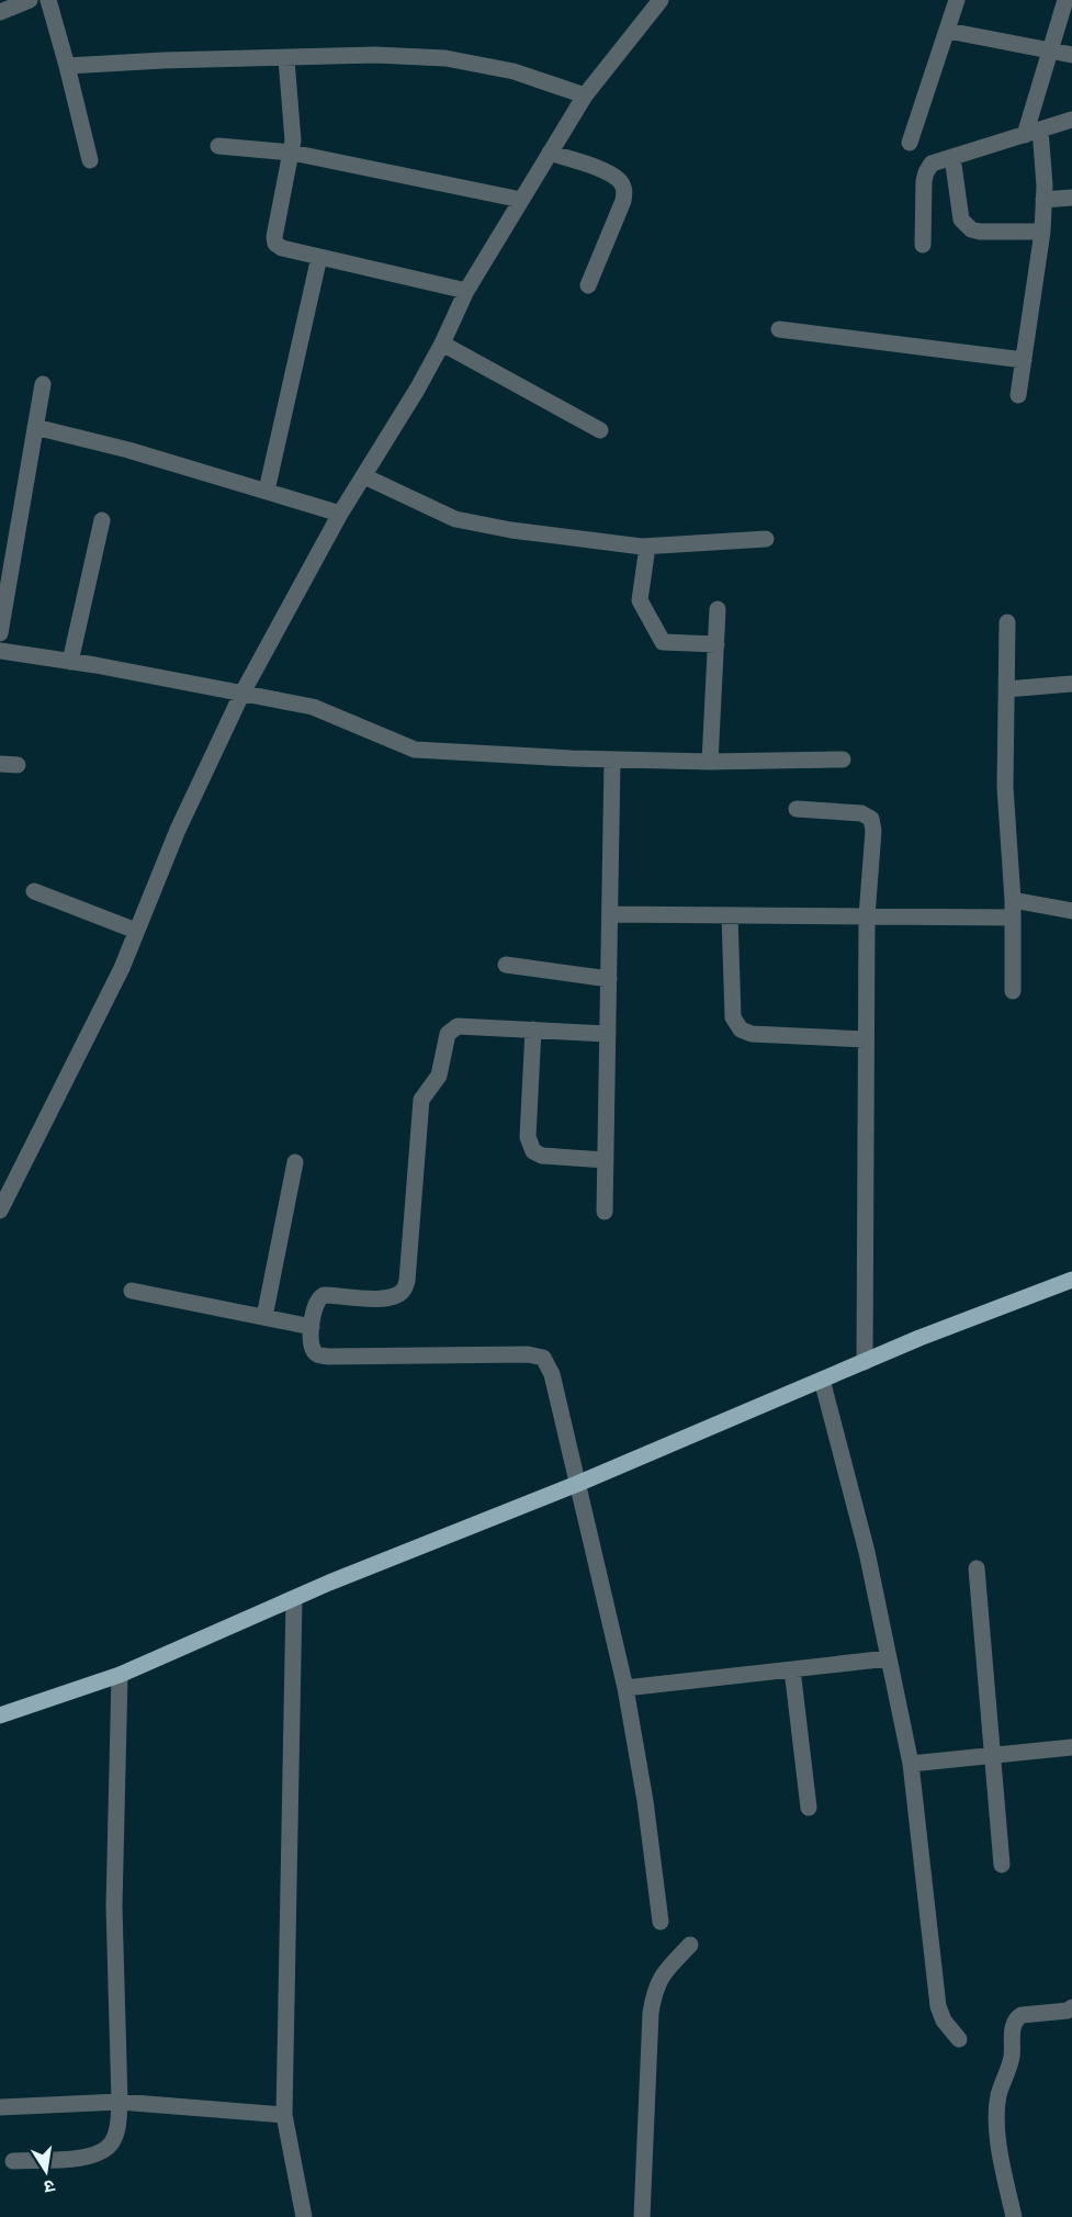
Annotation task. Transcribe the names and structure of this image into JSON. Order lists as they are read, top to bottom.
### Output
{
  "north": "bottom"
}
